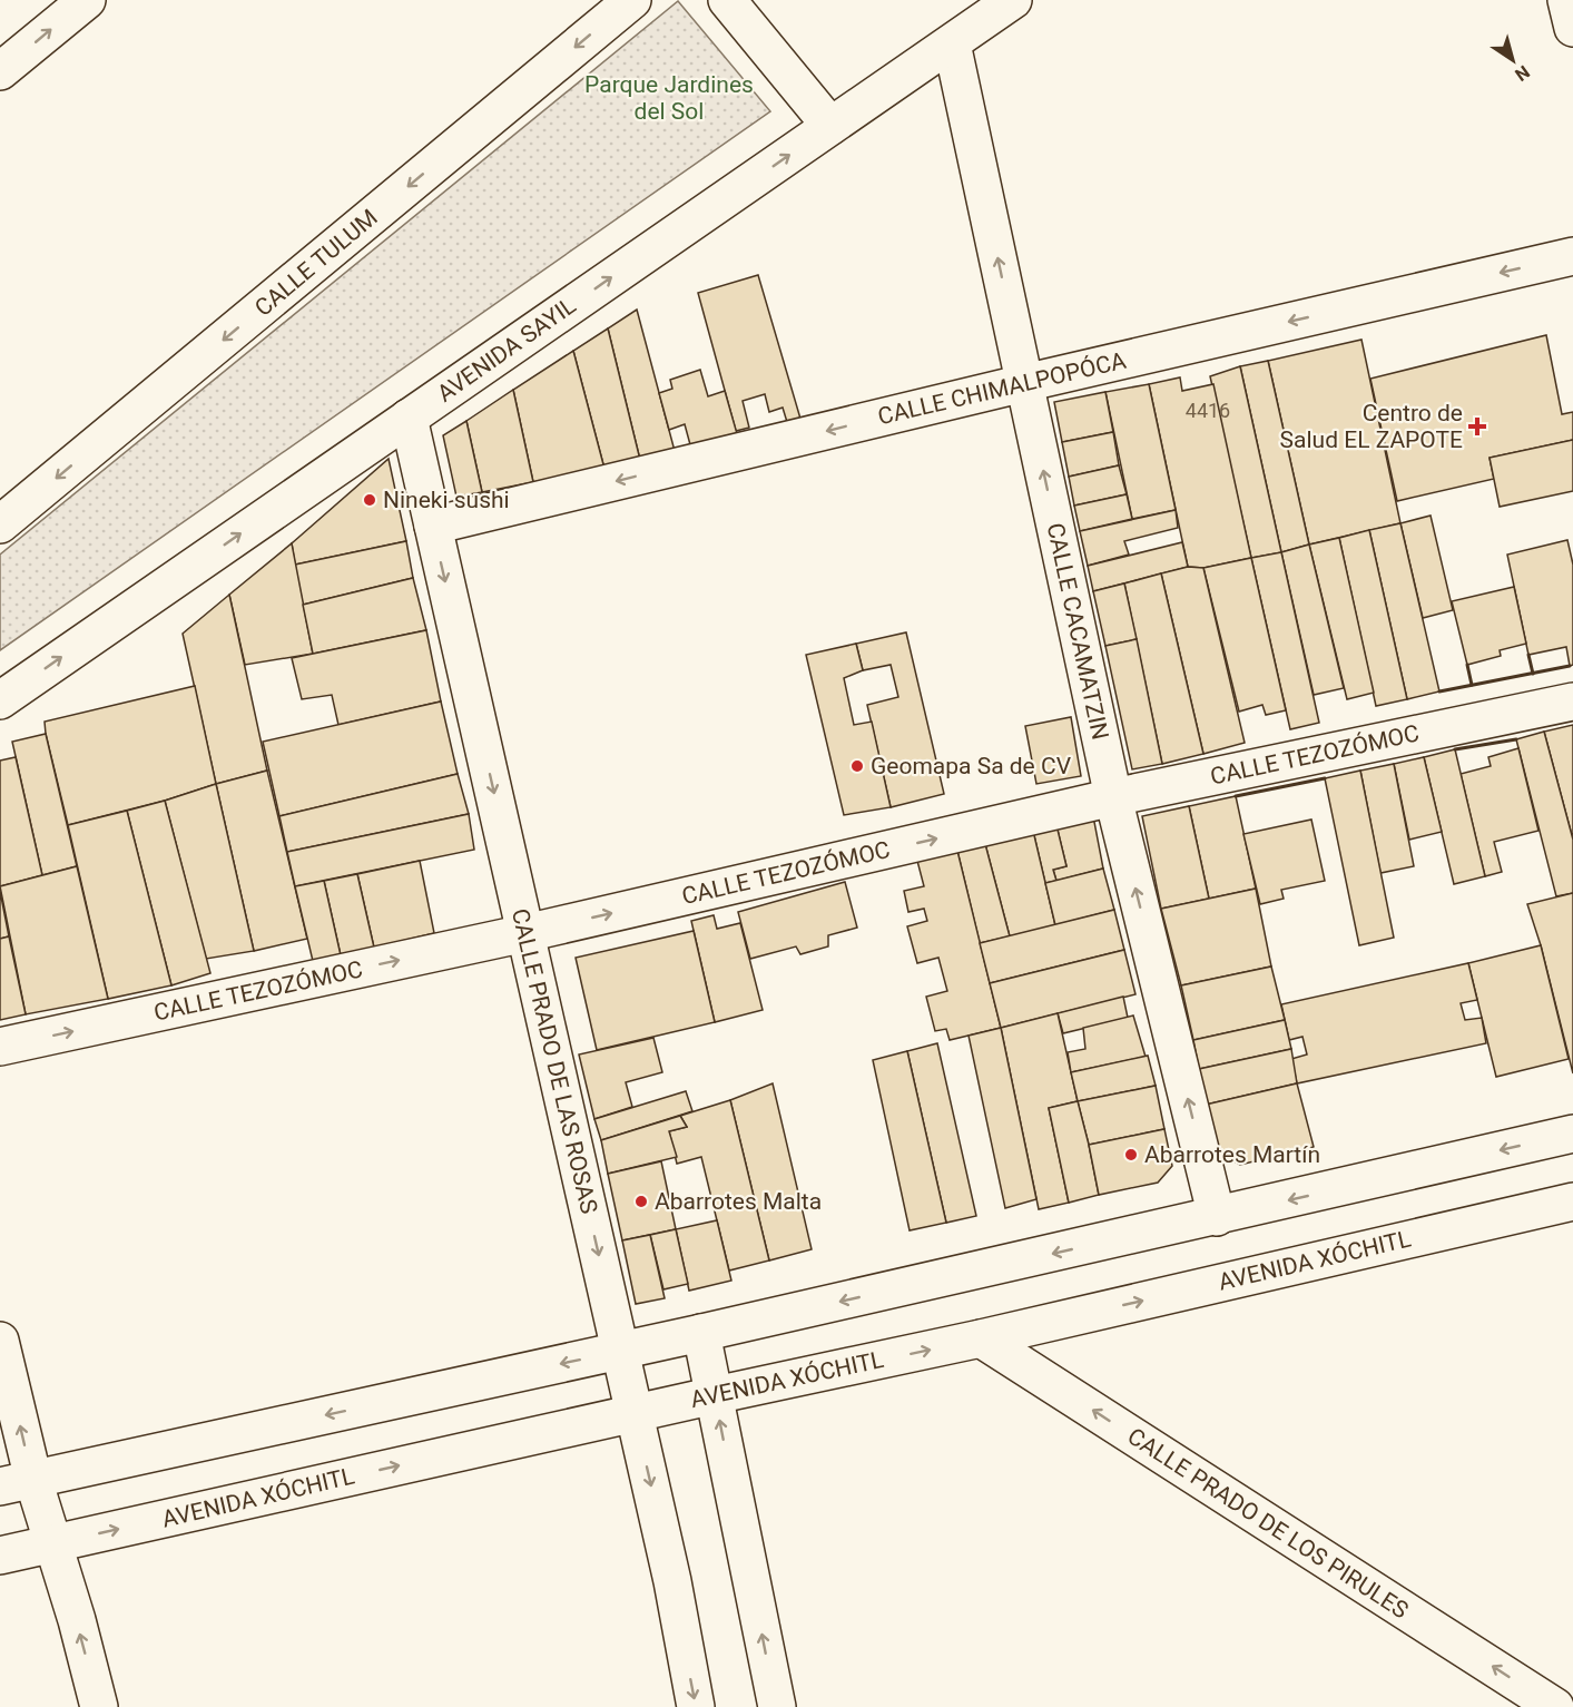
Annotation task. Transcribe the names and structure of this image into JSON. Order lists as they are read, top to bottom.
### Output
{
  "streets": {
    "street": [
      "CALLE TULUM",
      "AVENIDA SAYIL",
      "CALLE CHIMALPOPÓCA",
      "CALLE CACAMATZIN",
      "CALLE TEZOZÓMOC",
      "CALLE PRADO DE LAS ROSAS",
      "AVENIDA XÓCHITL",
      "CALLE PRADO DE LOS PIRULES"
    ]
  },
  "crossings": [
    ["AVENIDA SAYIL", "CALLE CACAMATZIN"],
    ["AVENIDA SAYIL", "CALLE PRADO DE LAS ROSAS"],
    ["CALLE CHIMALPOPÓCA", "CALLE CACAMATZIN"],
    ["CALLE CHIMALPOPÓCA", "CALLE PRADO DE LAS ROSAS"],
    ["CALLE CACAMATZIN", "CALLE TEZOZÓMOC"],
    ["CALLE TEZOZÓMOC", "CALLE PRADO DE LAS ROSAS"],
    ["CALLE PRADO DE LAS ROSAS", "AVENIDA XÓCHITL"],
    ["AVENIDA XÓCHITL", "CALLE PRADO DE LOS PIRULES"]
  ],
  "one_way": [
    "CALLE TULUM",
    "AVENIDA SAYIL",
    "CALLE CHIMALPOPÓCA",
    "CALLE CACAMATZIN",
    "CALLE TEZOZÓMOC",
    "CALLE PRADO DE LAS ROSAS",
    "CALLE PRADO DE LOS PIRULES"
  ],
  "parks": ["Parque Jardines del Sol"],
  "places": {
    "health": ["Centro de Salud EL ZAPOTE"],
    "other": [
      "Nineki sushi",
      "Geomapa Sa de CV",
      "Abarrotes Martín",
      "Abarrotes Malta"
    ]
  },
  "house_numbers": ["4416"],
  "north": "bottom right"
}
